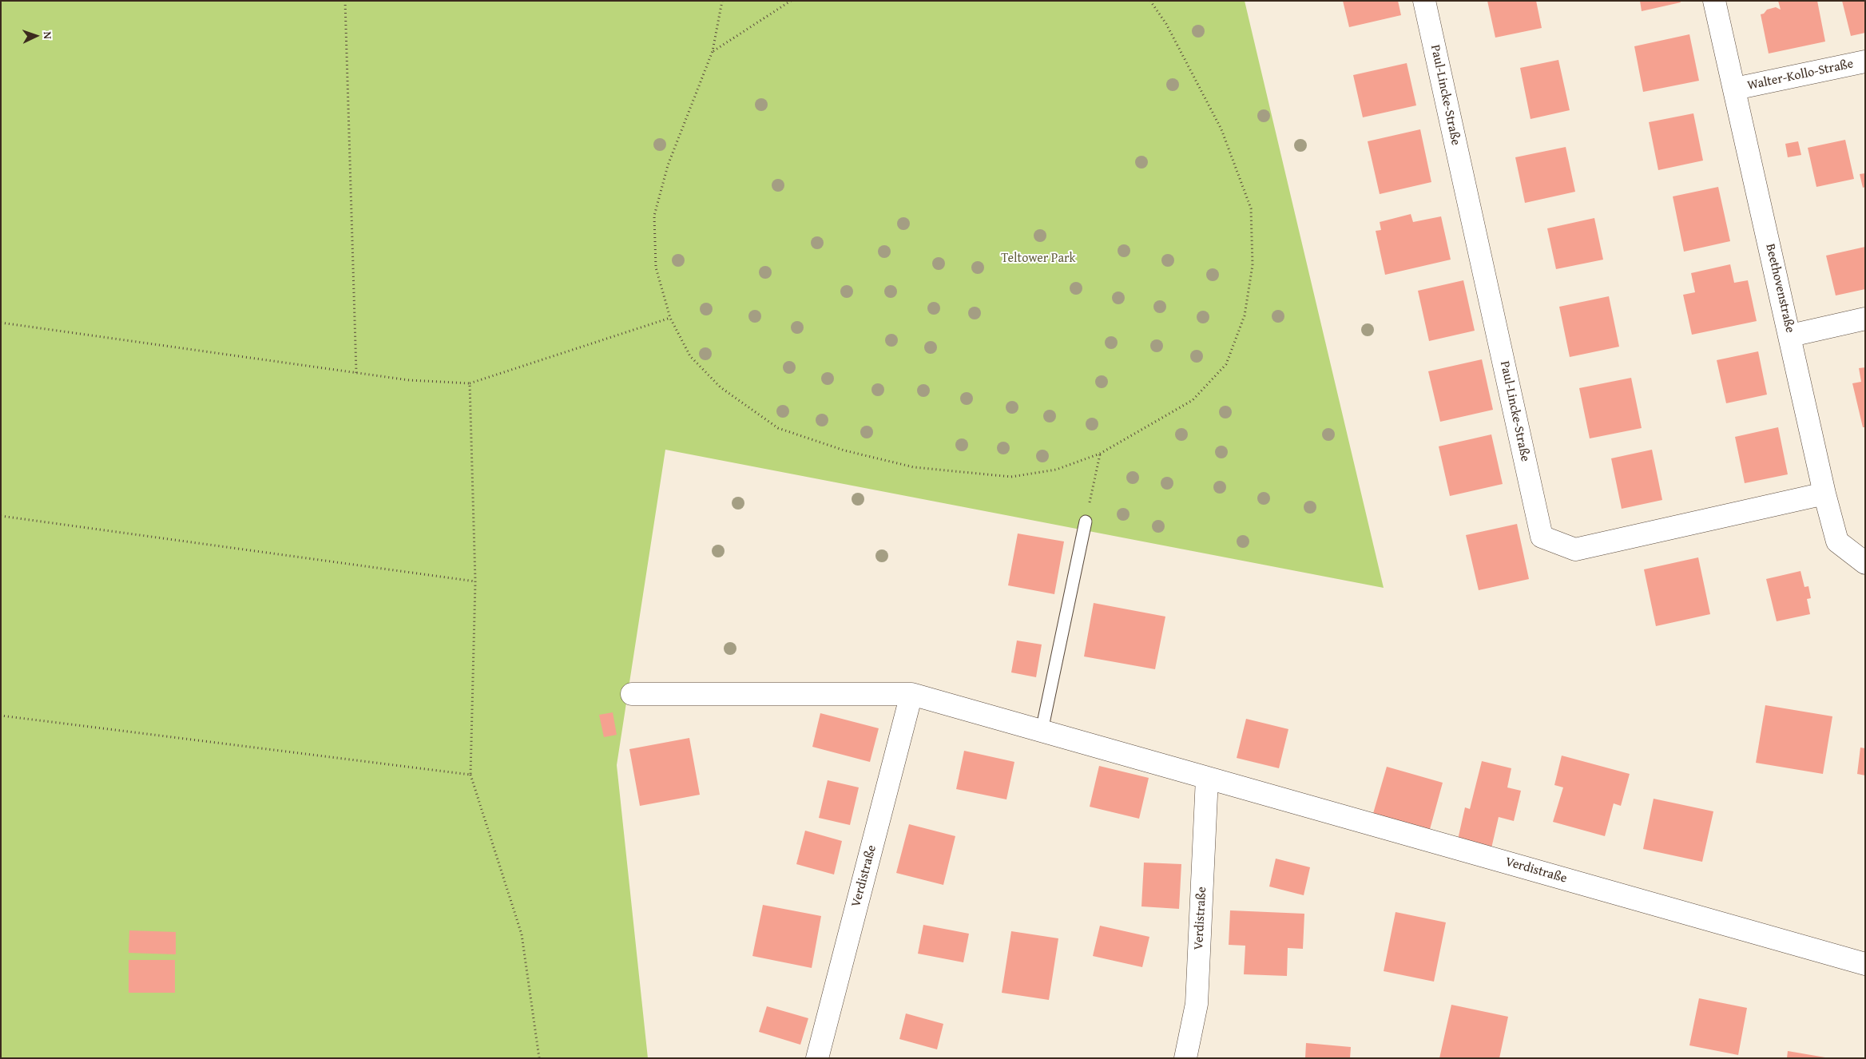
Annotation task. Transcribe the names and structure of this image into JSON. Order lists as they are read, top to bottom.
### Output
{
  "streets": {
    "street": [
      "Walter-Kollo-Straße",
      "Paul-Lincke-Straße",
      "Beethovenstraße",
      "Verdistraße"
    ]
  },
  "crossings": [
    ["Walter-Kollo-Straße", "Beethovenstraße"],
    ["Paul-Lincke-Straße", "Beethovenstraße"]
  ],
  "parks": ["Teltower Park"],
  "north": "right"
}
